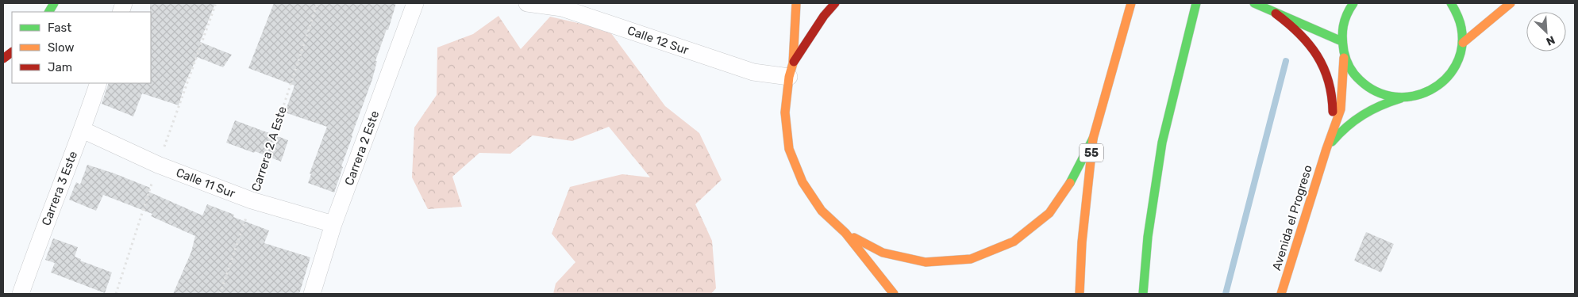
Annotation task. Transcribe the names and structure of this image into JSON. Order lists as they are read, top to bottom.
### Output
{
  "streets": {
    "main road": ["55", "Avenida el Progreso"],
    "street": [
      "Calle 12 Sur",
      "Carrera 2 Este",
      "Calle 11 Sur",
      "Carrera 3 Este"
    ],
    "path": ["Carrera 2 A Este"]
  },
  "crossings": [
    ["Carrera 2 Este", "Calle 11 Sur"],
    ["Carrera 2 A Este", "Calle 11 Sur"],
    ["Calle 11 Sur", "Carrera 3 Este"]
  ],
  "legend": ["Fast", "Slow", "Jam"],
  "north": "bottom right"
}
